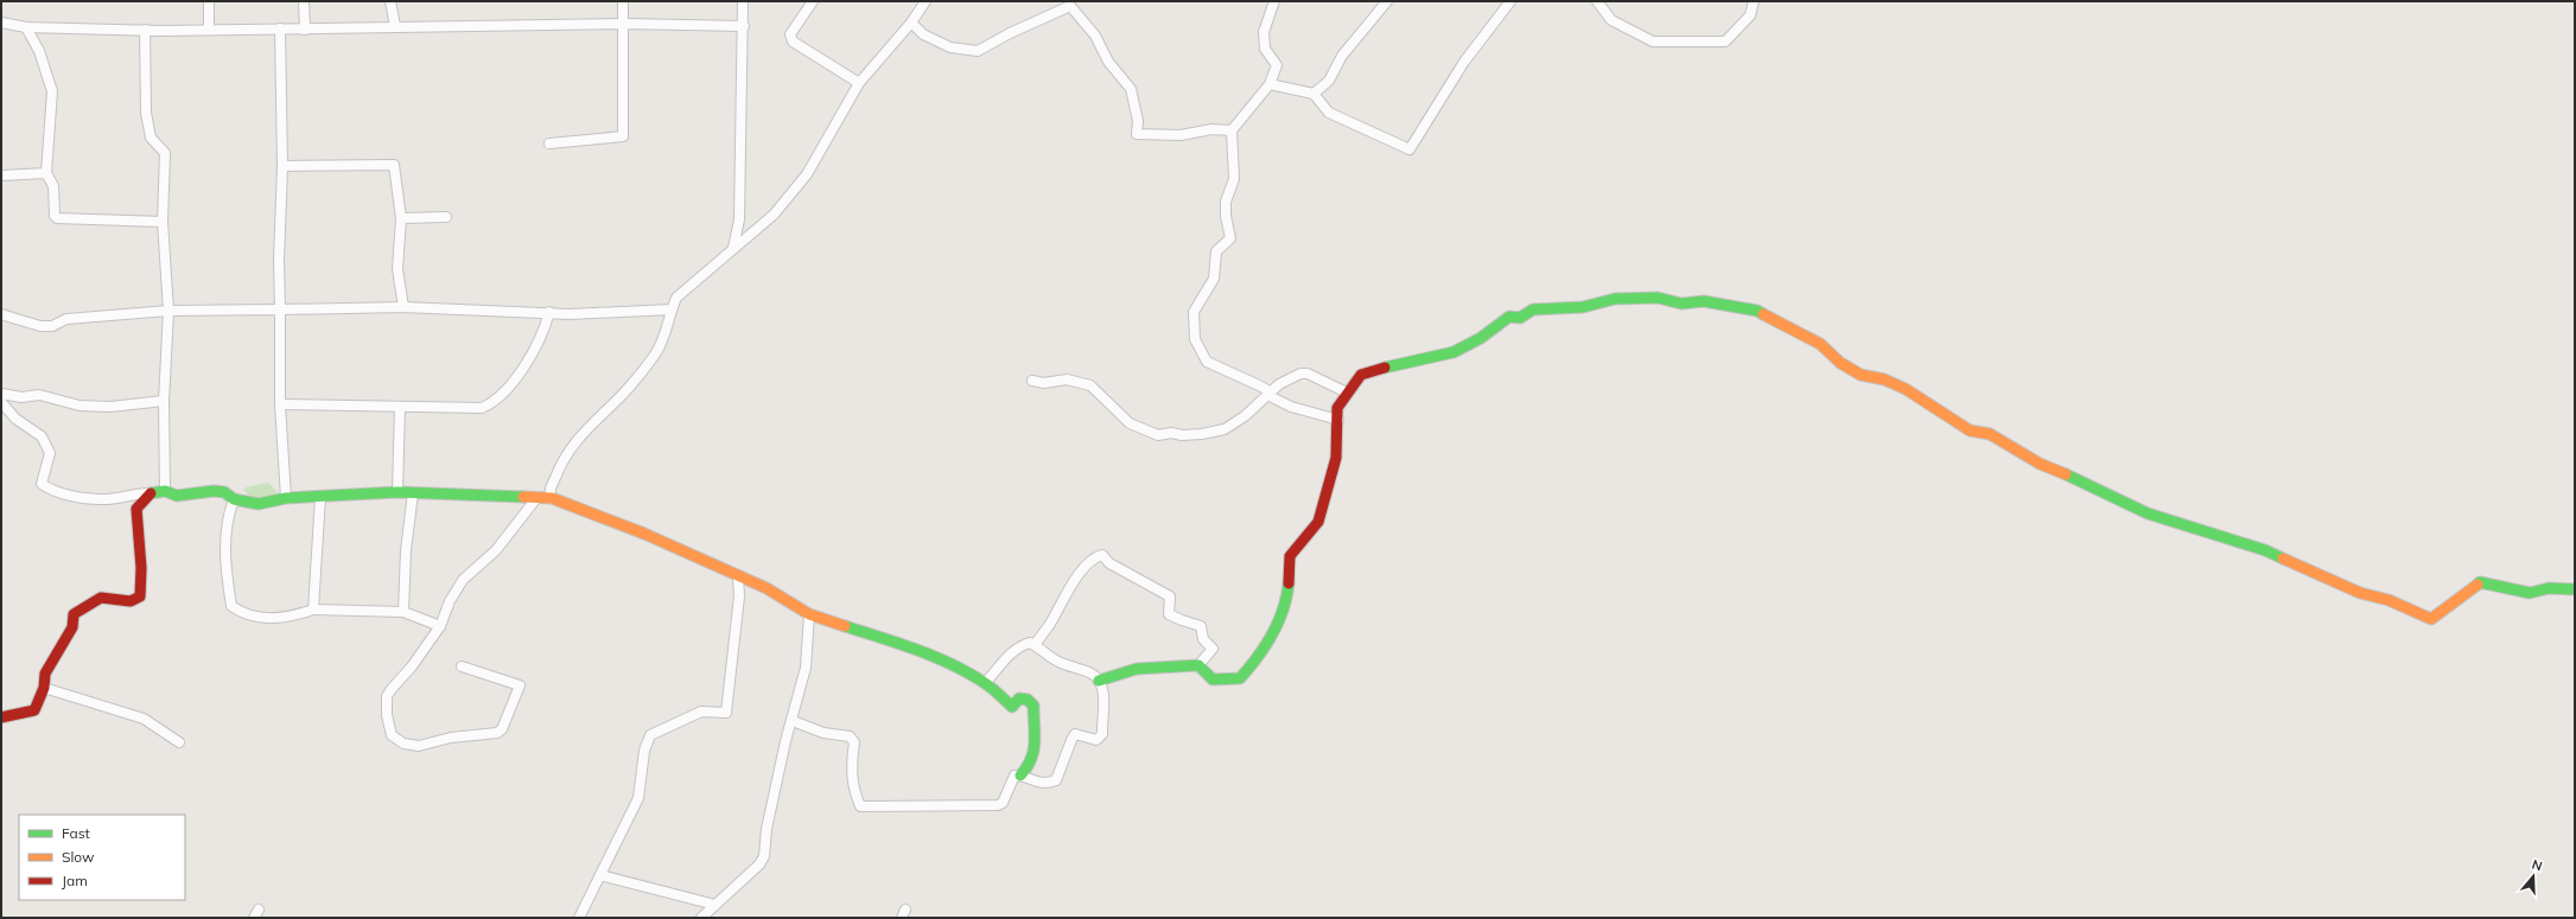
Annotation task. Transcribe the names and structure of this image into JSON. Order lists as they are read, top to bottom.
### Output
{
  "legend": ["Fast", "Slow", "Jam"],
  "north": "top"
}
